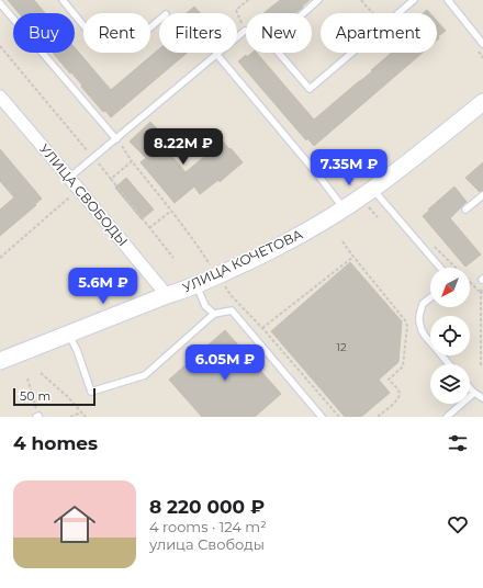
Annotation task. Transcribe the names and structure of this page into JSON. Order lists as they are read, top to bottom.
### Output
{
  "streets": {
    "main road": ["УЛИЦА КОЧЕТОВА"],
    "street": ["УЛИЦА СВОБОДЫ"]
  },
  "crossings": [
    ["УЛИЦА СВОБОДЫ", "УЛИЦА КОЧЕТОВА"]
  ],
  "house_numbers": ["12"],
  "scale_bar": "50 m",
  "north": "bottom left",
  "page": {
    "chip": [
      "Buy",
      "Rent",
      "Filters",
      "New",
      "Apartment"
    ],
    "price": [
      "8.22M ₽",
      "7.35M ₽",
      "5.6M ₽",
      "6.05M ₽"
    ],
    "scale": "50 m",
    "heading": "4 homes",
    "list": [
      {
        "name": "8 220 000 ₽",
        "note": "4 rooms · 124 m² · улица Свободы"
      }
    ]
  }
}
